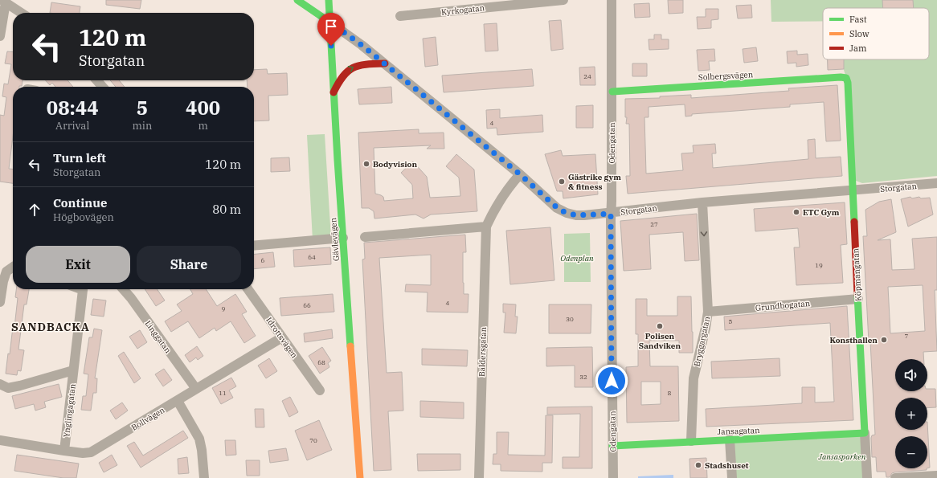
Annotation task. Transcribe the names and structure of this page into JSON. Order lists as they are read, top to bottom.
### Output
{
  "streets": {
    "street": [
      "Kyrkogatan",
      "Solbergsvägen",
      "Odengatan",
      "Storgatan",
      "Gävlevägen",
      "Köpmangatan",
      "Grundbogatan",
      "Linggatan",
      "Idrottsvägen",
      "Bryggargatan",
      "Baldersgatan",
      "Ynglingagatan",
      "Bollvägen",
      "Jansagatan"
    ]
  },
  "crossings": [
    ["Solbergsvägen", "Odengatan"],
    ["Solbergsvägen", "Köpmangatan"],
    ["Odengatan", "Storgatan"],
    ["Odengatan", "Jansagatan"],
    ["Storgatan", "Gävlevägen"],
    ["Storgatan", "Köpmangatan"],
    ["Storgatan", "Bryggargatan"],
    ["Köpmangatan", "Grundbogatan"],
    ["Köpmangatan", "Jansagatan"],
    ["Grundbogatan", "Bryggargatan"],
    ["Linggatan", "Bollvägen"],
    ["Idrottsvägen", "Bollvägen"],
    ["Bryggargatan", "Jansagatan"],
    ["Ynglingagatan", "Bollvägen"]
  ],
  "one_way": ["Bryggargatan"],
  "districts": ["SANDBACKA"],
  "parks": ["Odenplan", "Jansasparken"],
  "places": [
    "Bodyvision",
    "Gästrike gym & fitness",
    "ETC Gym",
    "Polisen Sandviken",
    "Konsthallen",
    "Stadshuset"
  ],
  "house_numbers": [
    "24",
    "4",
    "27",
    "64",
    "6",
    "19",
    "4",
    "66",
    "9",
    "30",
    "5",
    "7",
    "68",
    "32",
    "11",
    "8",
    "70"
  ],
  "legend": ["Fast", "Slow", "Jam"],
  "page": {
    "turn": ["120 m", "Storgatan"],
    "eta": [
      "08:44",
      "Arrival",
      "5",
      "min",
      "400",
      "m"
    ],
    "list": [
      {
        "name": "Turn left",
        "note": "Storgatan",
        "value": "120 m"
      },
      {
        "name": "Continue",
        "note": "Högbovägen",
        "value": "80 m"
      }
    ],
    "buttons": ["Exit", "Share"],
    "map_buttons": ["+", "−"]
  }
}
